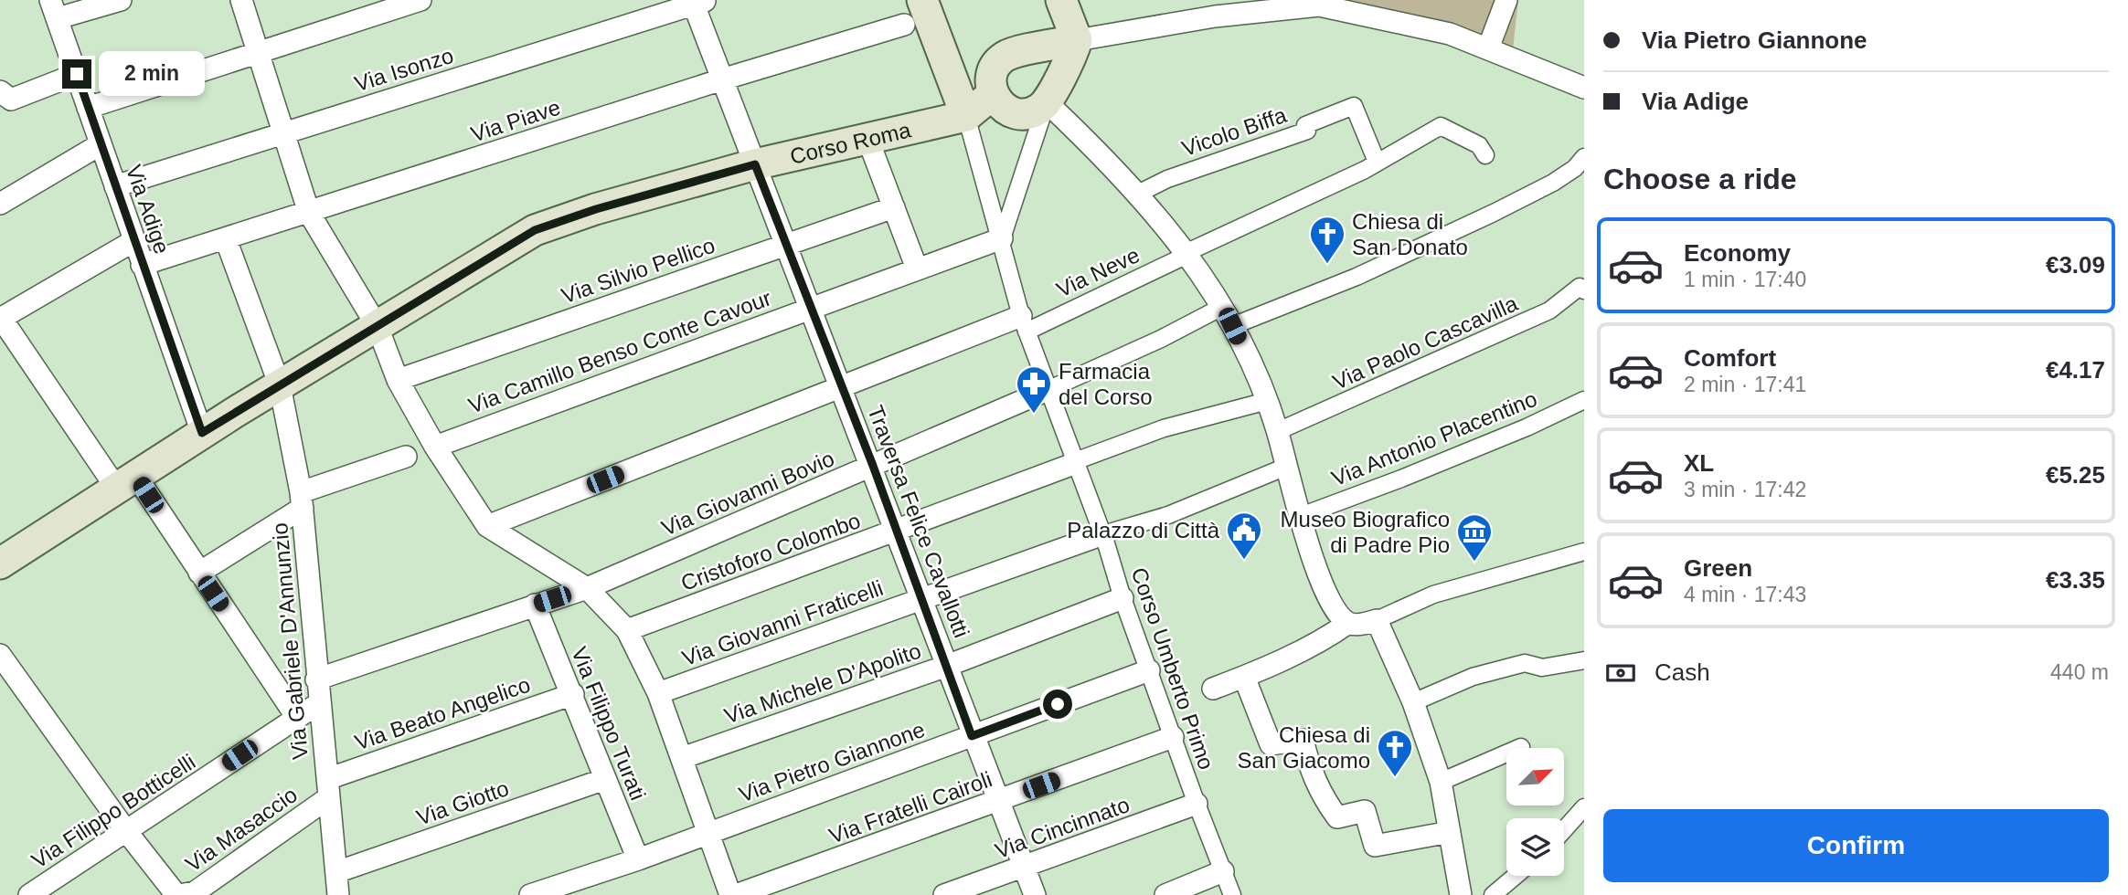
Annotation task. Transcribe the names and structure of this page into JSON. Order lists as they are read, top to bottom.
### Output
{
  "streets": {
    "main road": ["Corso Roma"],
    "street": [
      "Via Isonzo",
      "Via Piave",
      "Vicolo Biffa",
      "Via Adige",
      "Via Silvio Pellico",
      "Via Neve",
      "Via Paolo Cascavilla",
      "Via Camillo Benso Conte Cavour",
      "Via Antonio Placentino",
      "Via Giovanni Bovio",
      "Traversa Felice Cavallotti",
      "Cristoforo Colombo",
      "Via Giovanni Fraticelli",
      "Via Gabriele D'Annunzio",
      "Corso Umberto Primo",
      "Via Michele D'Apolito",
      "Via Beato Angelico",
      "Via Filippo Turati",
      "Via Pietro Giannone",
      "Via Giotto",
      "Via Fratelli Cairoli",
      "Via Filippo Botticelli",
      "Via Cincinnato",
      "Via Masaccio"
    ]
  },
  "crossings": [
    ["Via Isonzo", "Via Adige"],
    ["Via Isonzo", "Traversa Felice Cavallotti"],
    ["Via Piave", "Via Adige"],
    ["Via Piave", "Traversa Felice Cavallotti"],
    ["Via Piave", "Via Gabriele D'Annunzio"],
    ["Vicolo Biffa", "Via Neve"],
    ["Corso Roma", "Via Adige"],
    ["Corso Roma", "Traversa Felice Cavallotti"],
    ["Corso Roma", "Via Gabriele D'Annunzio"],
    ["Corso Roma", "Corso Umberto Primo"],
    ["Via Silvio Pellico", "Traversa Felice Cavallotti"],
    ["Via Neve", "Corso Umberto Primo"],
    ["Via Camillo Benso Conte Cavour", "Traversa Felice Cavallotti"],
    ["Via Camillo Benso Conte Cavour", "Corso Umberto Primo"],
    ["Via Giovanni Bovio", "Traversa Felice Cavallotti"],
    ["Via Giovanni Bovio", "Via Gabriele D'Annunzio"],
    ["Via Giovanni Bovio", "Corso Umberto Primo"],
    ["Via Giovanni Bovio", "Via Filippo Turati"],
    ["Traversa Felice Cavallotti", "Cristoforo Colombo"],
    ["Traversa Felice Cavallotti", "Via Giovanni Fraticelli"],
    ["Traversa Felice Cavallotti", "Via Michele D'Apolito"],
    ["Traversa Felice Cavallotti", "Via Pietro Giannone"],
    ["Traversa Felice Cavallotti", "Via Fratelli Cairoli"],
    ["Traversa Felice Cavallotti", "Via Cincinnato"],
    ["Cristoforo Colombo", "Corso Umberto Primo"],
    ["Via Giovanni Fraticelli", "Corso Umberto Primo"],
    ["Via Gabriele D'Annunzio", "Via Beato Angelico"],
    ["Via Gabriele D'Annunzio", "Via Giotto"],
    ["Via Gabriele D'Annunzio", "Via Filippo Botticelli"],
    ["Via Gabriele D'Annunzio", "Via Masaccio"],
    ["Corso Umberto Primo", "Via Michele D'Apolito"],
    ["Corso Umberto Primo", "Via Pietro Giannone"],
    ["Corso Umberto Primo", "Via Fratelli Cairoli"],
    ["Corso Umberto Primo", "Via Cincinnato"],
    ["Via Beato Angelico", "Via Filippo Turati"],
    ["Via Beato Angelico", "Via Masaccio"],
    ["Via Filippo Turati", "Via Pietro Giannone"],
    ["Via Filippo Turati", "Via Giotto"]
  ],
  "places": {
    "church": ["Chiesa di San Donato", "Chiesa di San Giacomo"],
    "pharmacy": ["Farmacia del Corso"],
    "public building": ["Palazzo di Città"],
    "museum": ["Museo Biografico di Padre Pio"]
  },
  "north": "top right",
  "page": {
    "banner": ["Via Pietro Giannone", "Via Adige"],
    "bubble": "2 min",
    "heading": "Choose a ride",
    "list": [
      {
        "name": "Economy",
        "note": "1 min · 17:40",
        "value": "€3.09"
      },
      {
        "name": "Comfort",
        "note": "2 min · 17:41",
        "value": "€4.17"
      },
      {
        "name": "XL",
        "note": "3 min · 17:42",
        "value": "€5.25"
      },
      {
        "name": "Green",
        "note": "4 min · 17:43",
        "value": "€3.35"
      }
    ],
    "pay": ["Cash", "440 m"],
    "buttons": "Confirm"
  }
}
